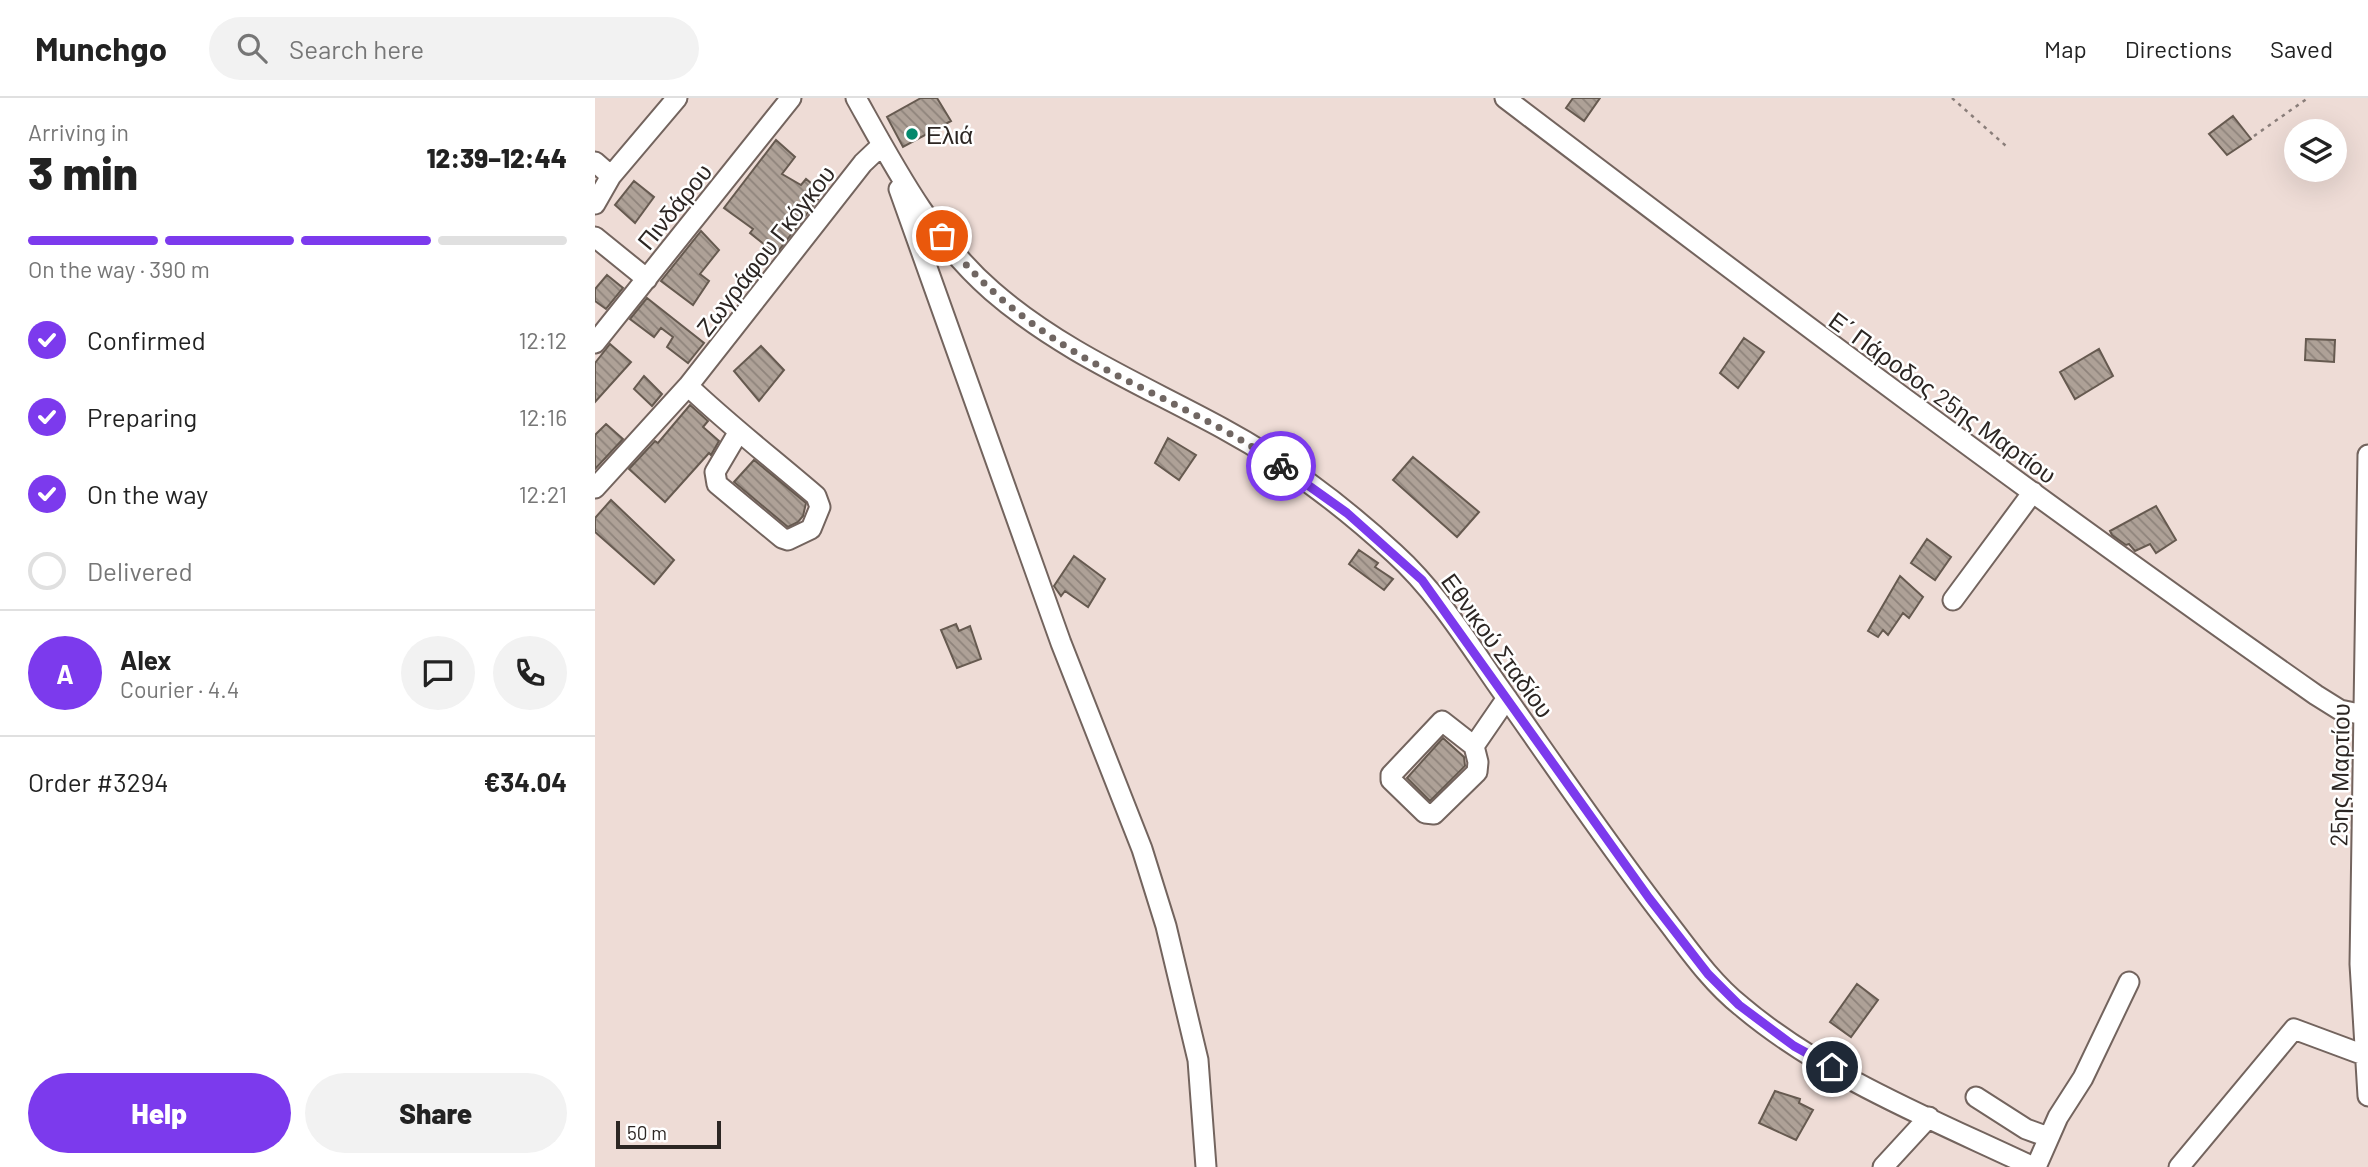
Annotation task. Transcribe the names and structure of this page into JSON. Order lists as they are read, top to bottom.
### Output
{
  "streets": {
    "street": [
      "Πινδάρου",
      "Ζωγράφου Γκόγκου",
      "Ε΄ Πάροδος 25ης Μαρτίου",
      "Εθνικού Σταδίου",
      "25ης Μαρτίου"
    ]
  },
  "crossings": [
    ["Ζωγράφου Γκόγκου", "Εθνικού Σταδίου"],
    ["Ε΄ Πάροδος 25ης Μαρτίου", "25ης Μαρτίου"]
  ],
  "places": ["Ελιά"],
  "scale_bar": "50 m",
  "page": {
    "header": "Munchgo",
    "search": "Search here",
    "nav": ["Map", "Directions", "Saved"],
    "heading": ["3 min", "Arriving in", "12:39–12:44"],
    "panel": [
      "Alex",
      "Courier · 4.4",
      "Order #3294",
      "€34.04"
    ],
    "bar": "On the way · 390 m",
    "list": [
      ["Confirmed", "12:12"],
      ["Preparing", "12:16"],
      ["On the way", "12:21"],
      "Delivered"
    ],
    "round": "A",
    "buttons": ["Help", "Share"],
    "scale": "50 m"
  }
}
